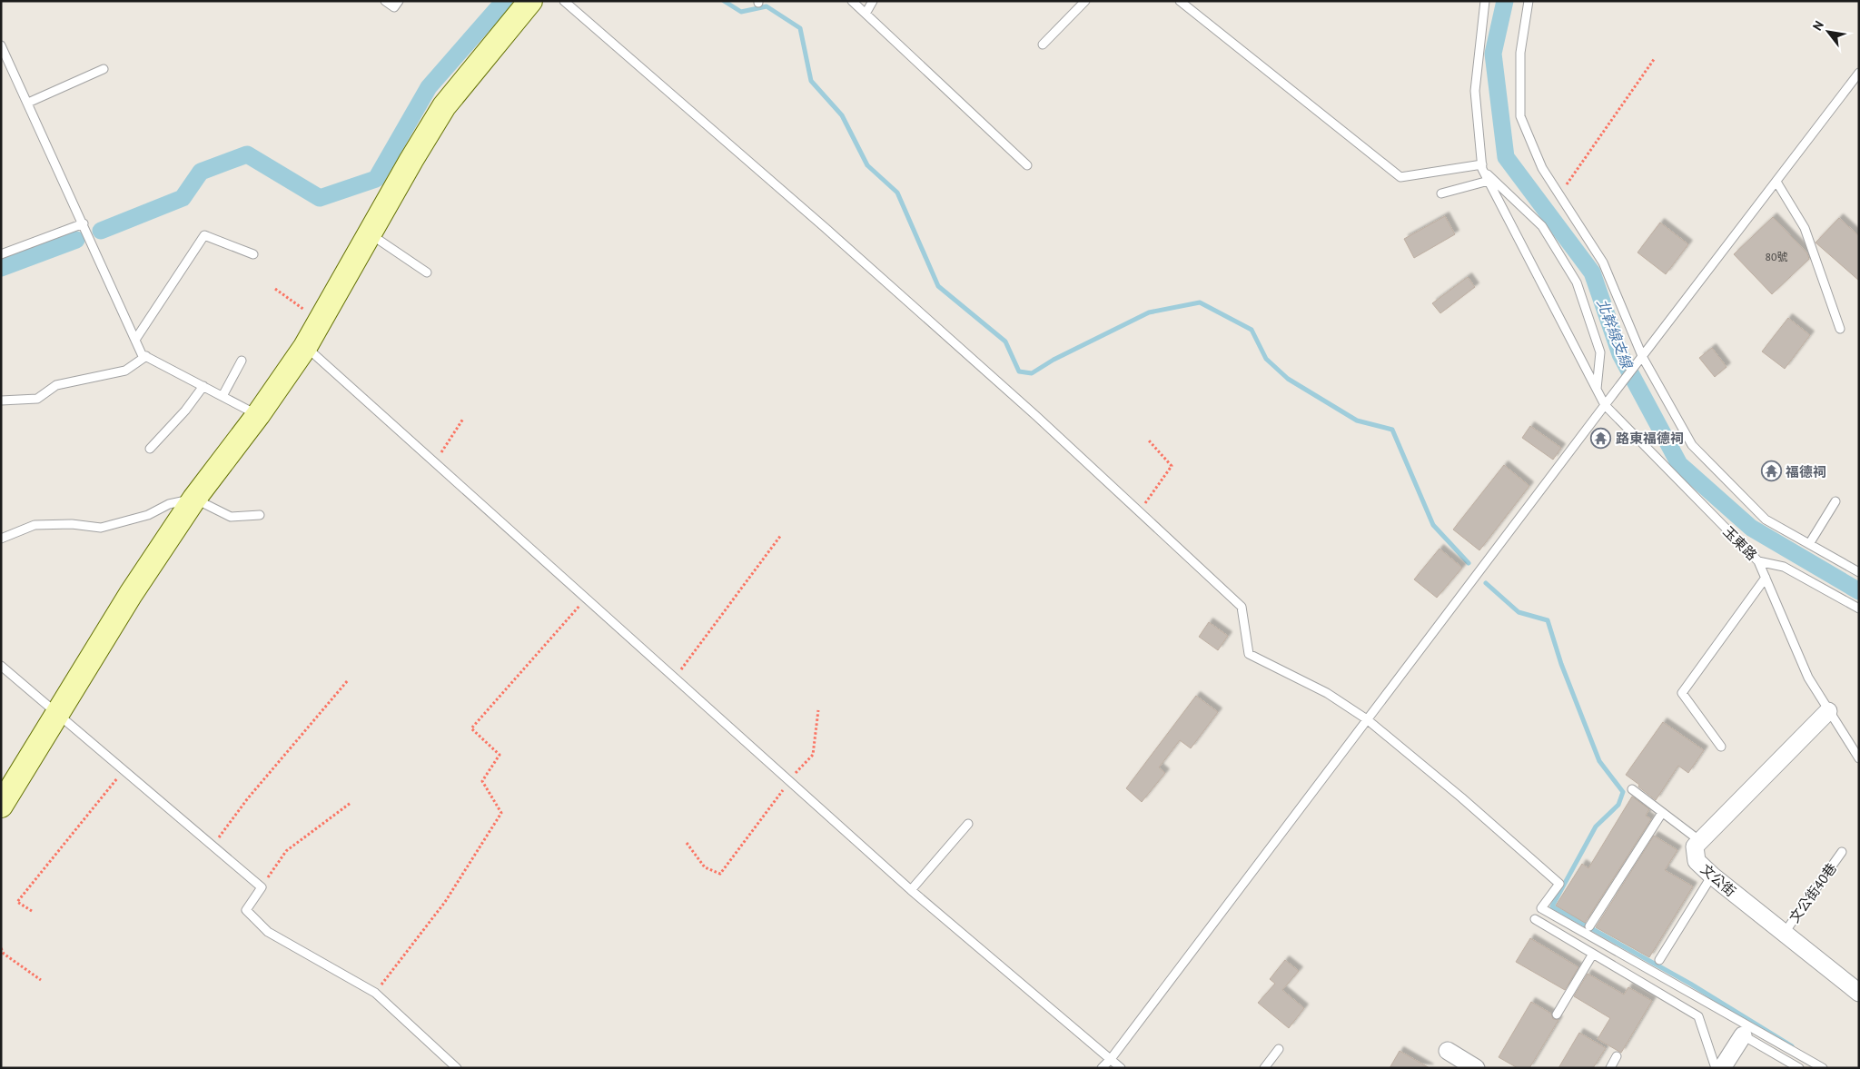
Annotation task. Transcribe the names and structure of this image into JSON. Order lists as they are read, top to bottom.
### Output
{
  "streets": {
    "street": ["文公街"],
    "lane": ["玉東路", "文公街40巷"]
  },
  "crossings": [
    ["文公街", "文公街40巷"]
  ],
  "water": ["北幹線支線"],
  "places": {
    "temple": ["路東福德祠", "福德祠"]
  },
  "house_numbers": ["80號"],
  "north": "top left"
}
